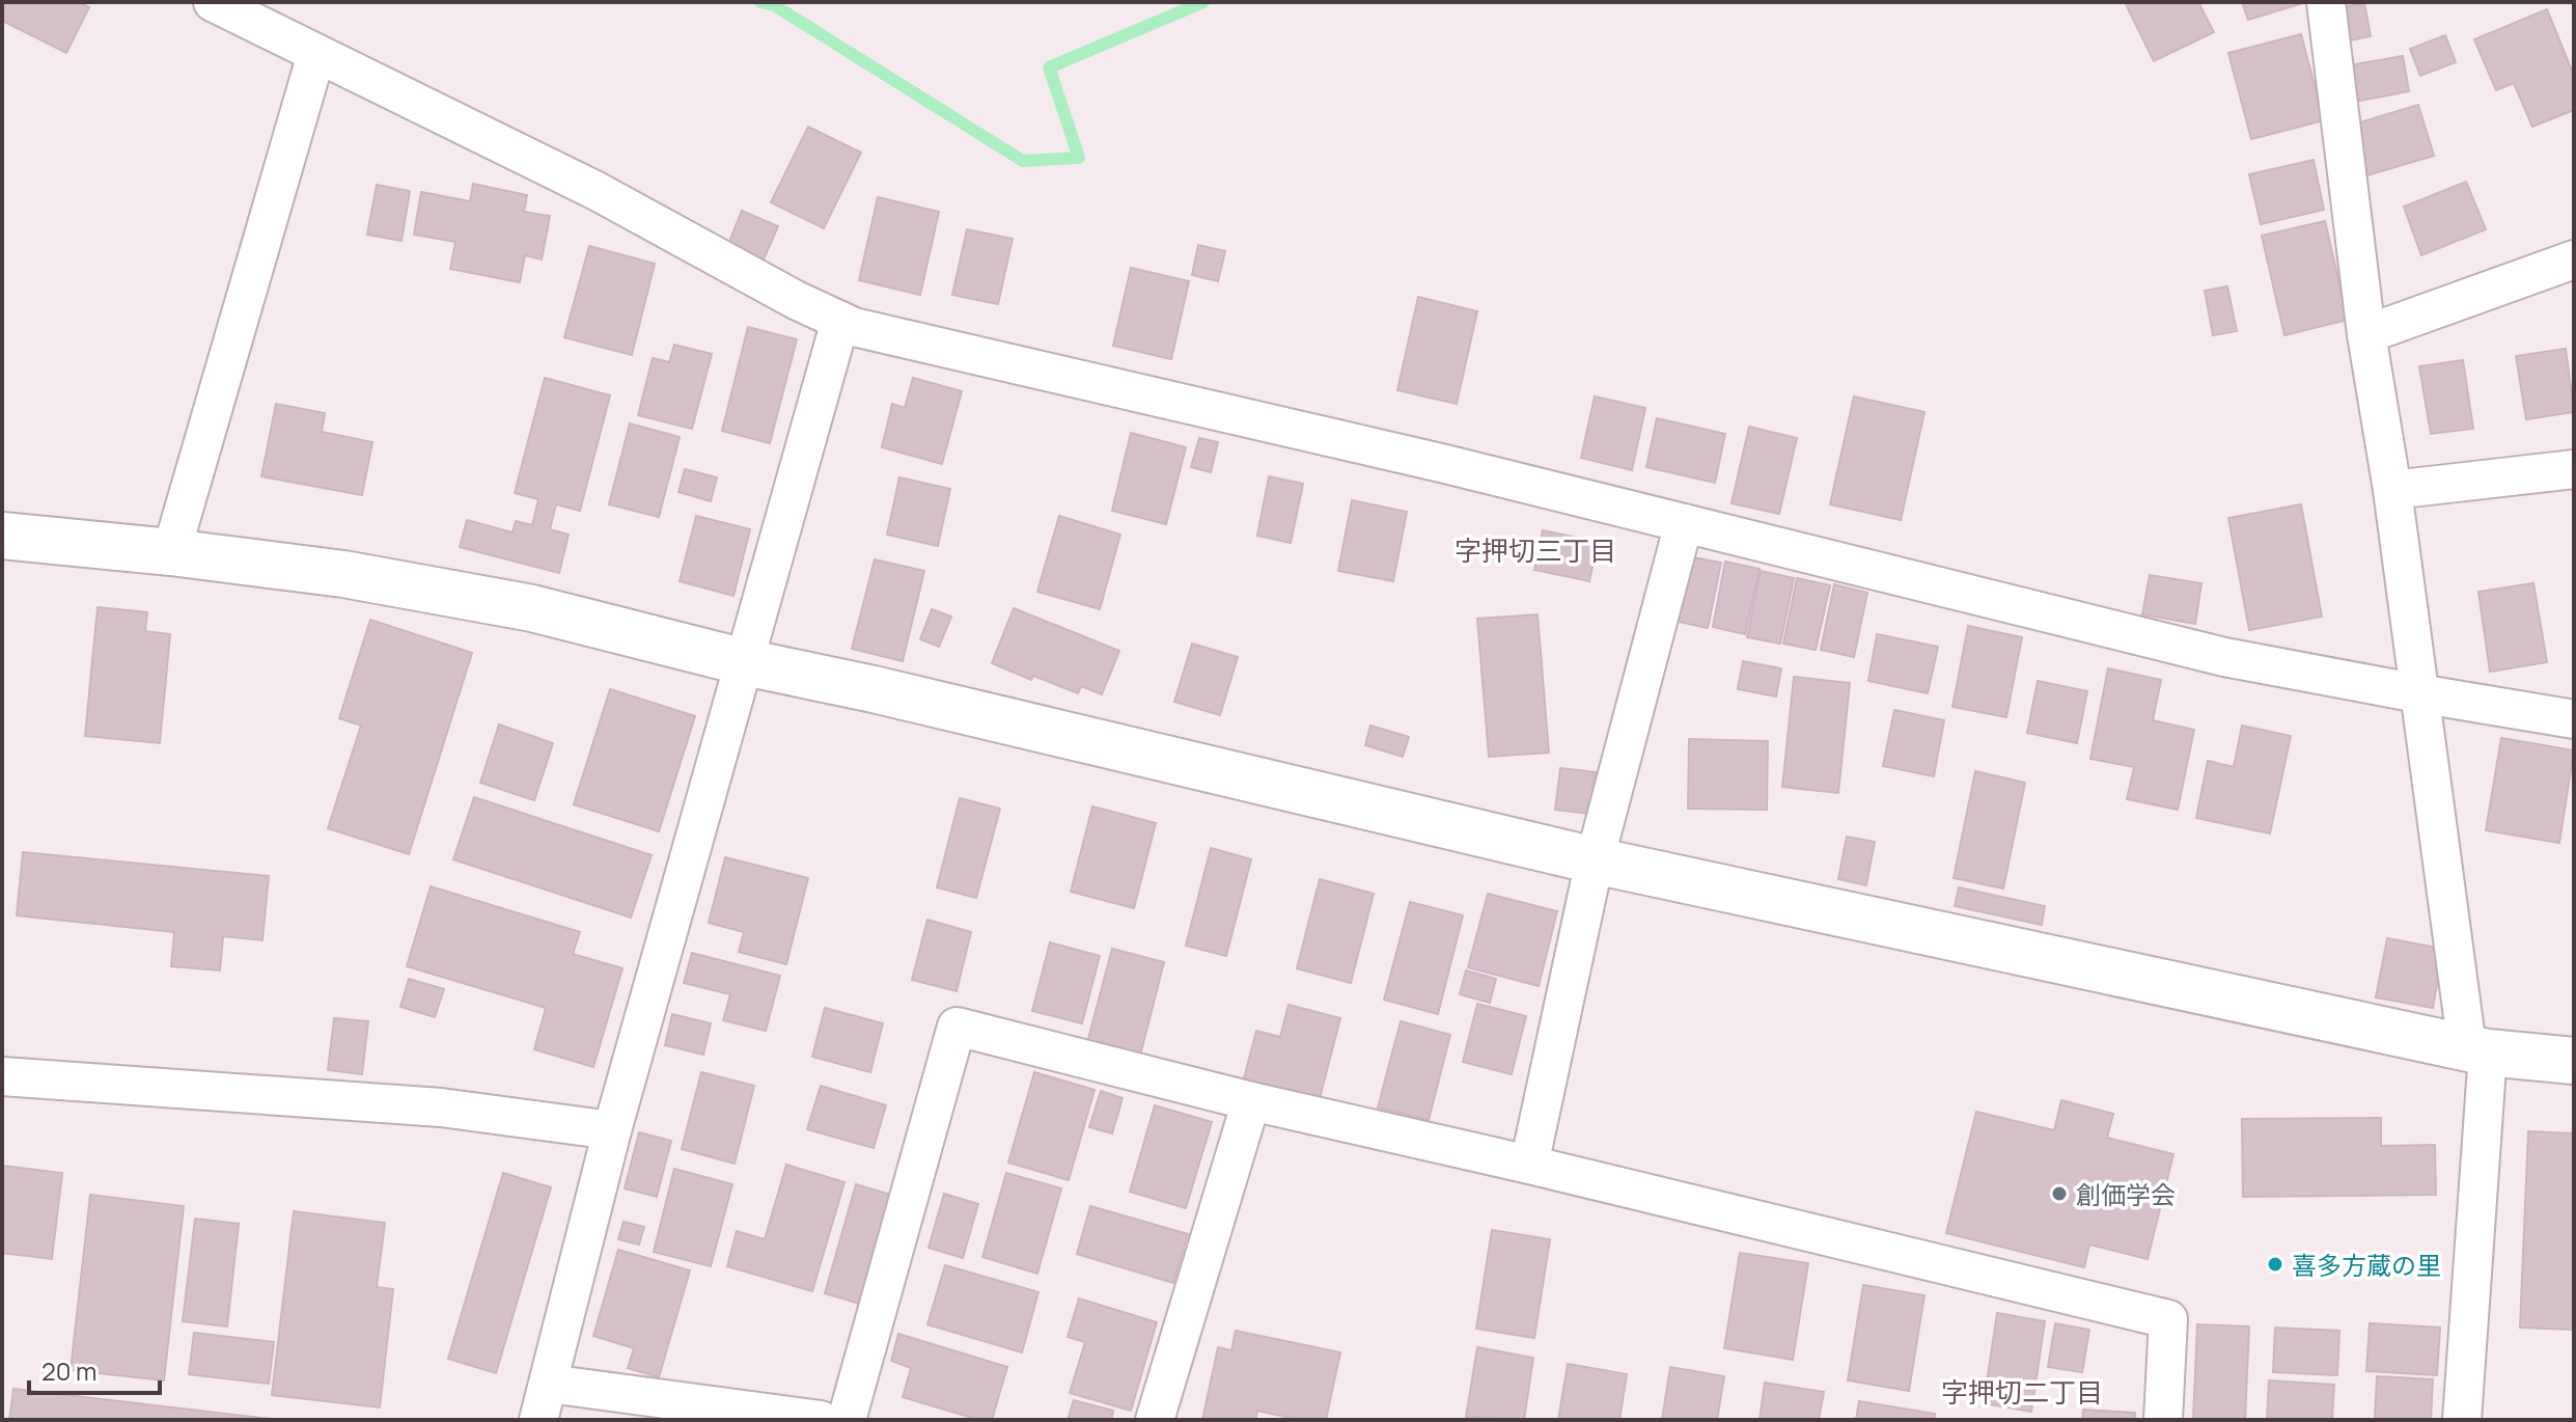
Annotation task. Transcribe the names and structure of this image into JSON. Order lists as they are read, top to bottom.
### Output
{
  "districts": ["字押切三丁目", "字押切二丁目"],
  "places": ["創価学会", "喜多方蔵の里"],
  "scale_bar": "20 m"
}
